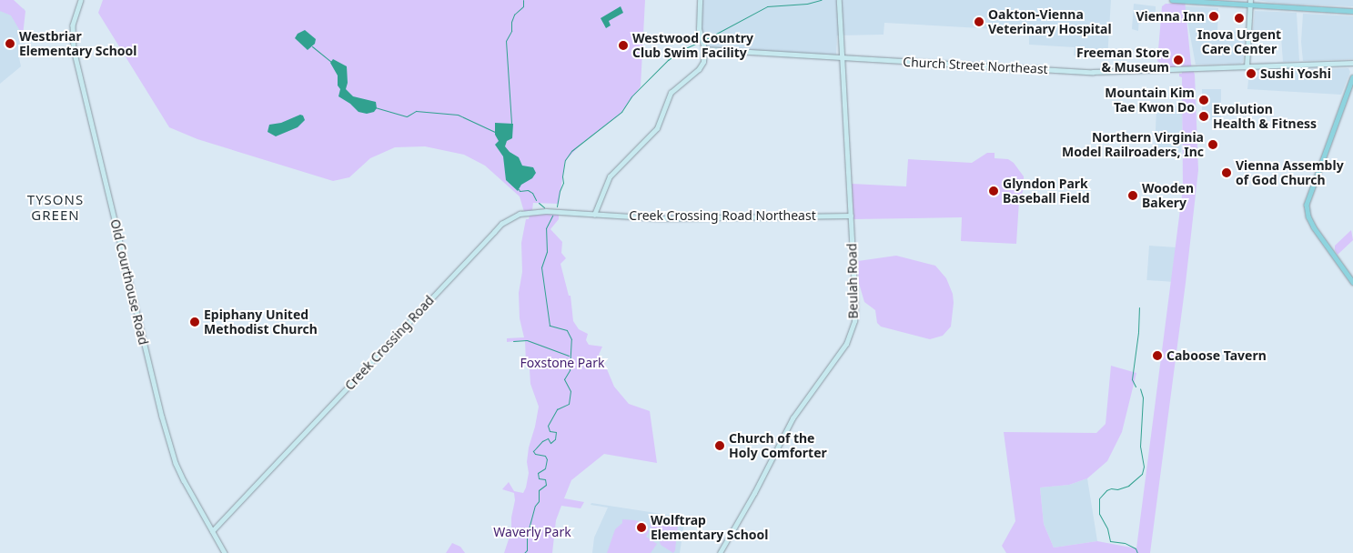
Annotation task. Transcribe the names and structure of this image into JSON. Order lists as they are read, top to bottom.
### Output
{
  "streets": {
    "street": [
      "Church Street Northeast",
      "Creek Crossing Road Northeast",
      "Beulah Road",
      "Old Courthouse Road",
      "Creek Crossing Road"
    ]
  },
  "crossings": [
    ["Church Street Northeast", "Beulah Road"],
    ["Creek Crossing Road Northeast", "Beulah Road"],
    ["Creek Crossing Road Northeast", "Creek Crossing Road"],
    ["Old Courthouse Road", "Creek Crossing Road"]
  ],
  "districts": ["TYSONS GREEN"],
  "parks": ["Foxstone Park", "Waverly Park"],
  "places": [
    "Vienna Inn",
    "Inova Urgent Care Center",
    "Oakton-Vienna Veterinary Hospital",
    "Westbriar Elementary School",
    "Westwood Country Club Swim Facility",
    "Freeman Store & Museum",
    "Sushi Yoshi",
    "Mountain Kim Tae Kwon Do",
    "Evolution Health & Fitness",
    "Northern Virginia Model Railroaders, Inc",
    "Vienna Assembly of God Church",
    "Glyndon Park Baseball Field",
    "Wooden Bakery",
    "Epiphany United Methodist Church",
    "Caboose Tavern",
    "Church of the Holy Comforter",
    "Wolftrap Elementary School"
  ]
}
